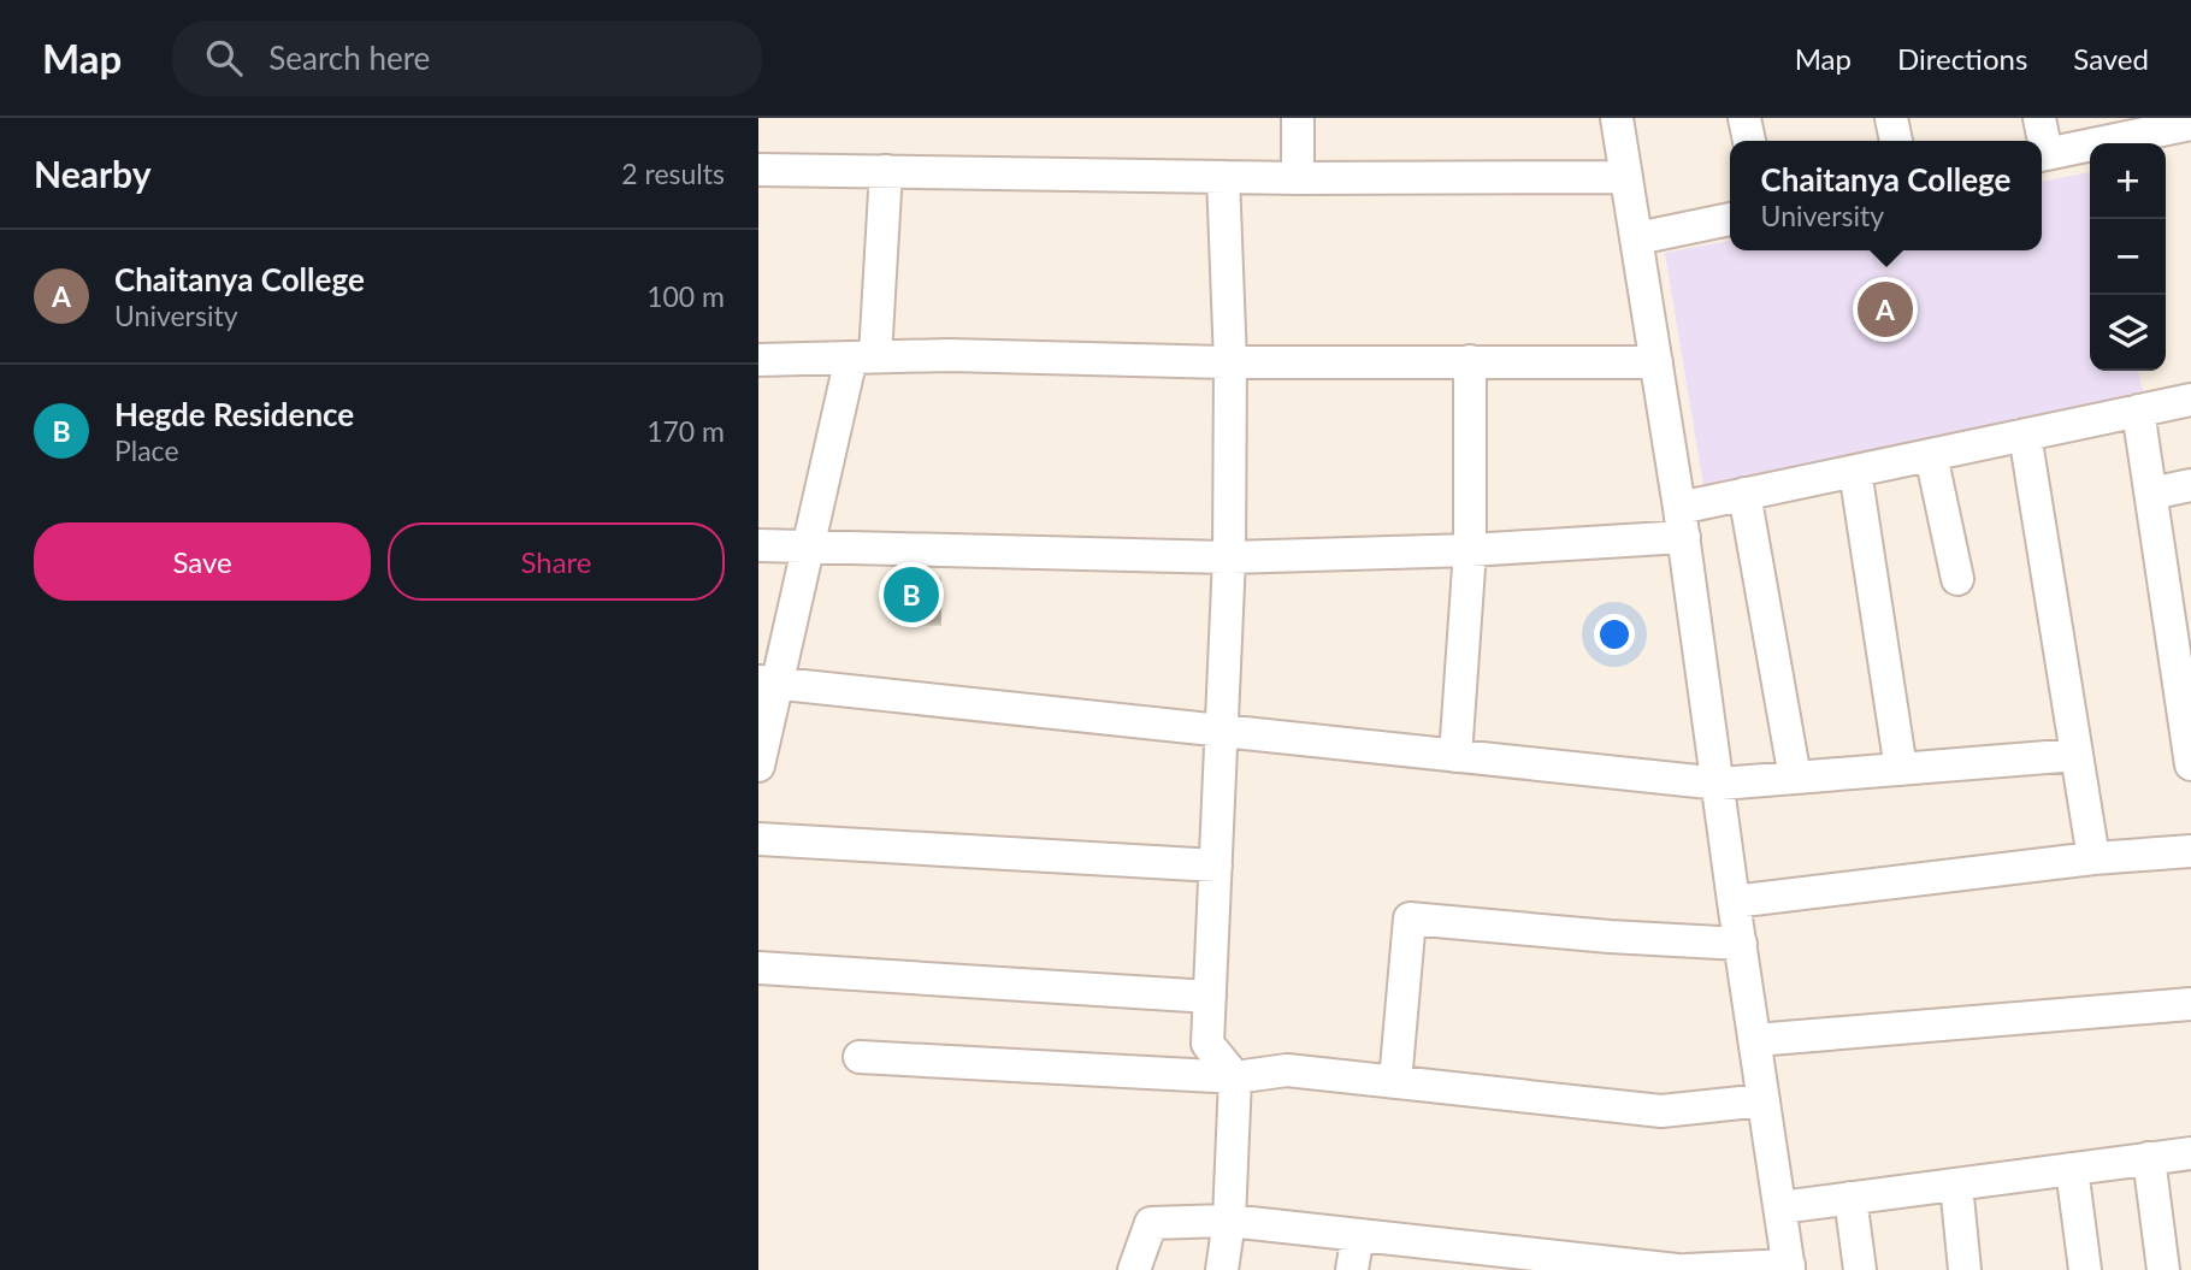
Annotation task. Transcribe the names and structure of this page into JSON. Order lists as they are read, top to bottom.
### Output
{
  "page": {
    "header": "Map",
    "search": "Search here",
    "nav": ["Map", "Directions", "Saved"],
    "heading": ["Nearby", "2 results"],
    "popup": ["Chaitanya College", "University"],
    "map_buttons": ["+", "−"],
    "list": [
      {
        "mark": "A",
        "name": "Chaitanya College",
        "note": "University",
        "value": "100 m"
      },
      {
        "mark": "B",
        "name": "Hegde Residence",
        "note": "Place",
        "value": "170 m"
      }
    ],
    "pins": ["A", "B"],
    "buttons": ["Save", "Share"]
  }
}
